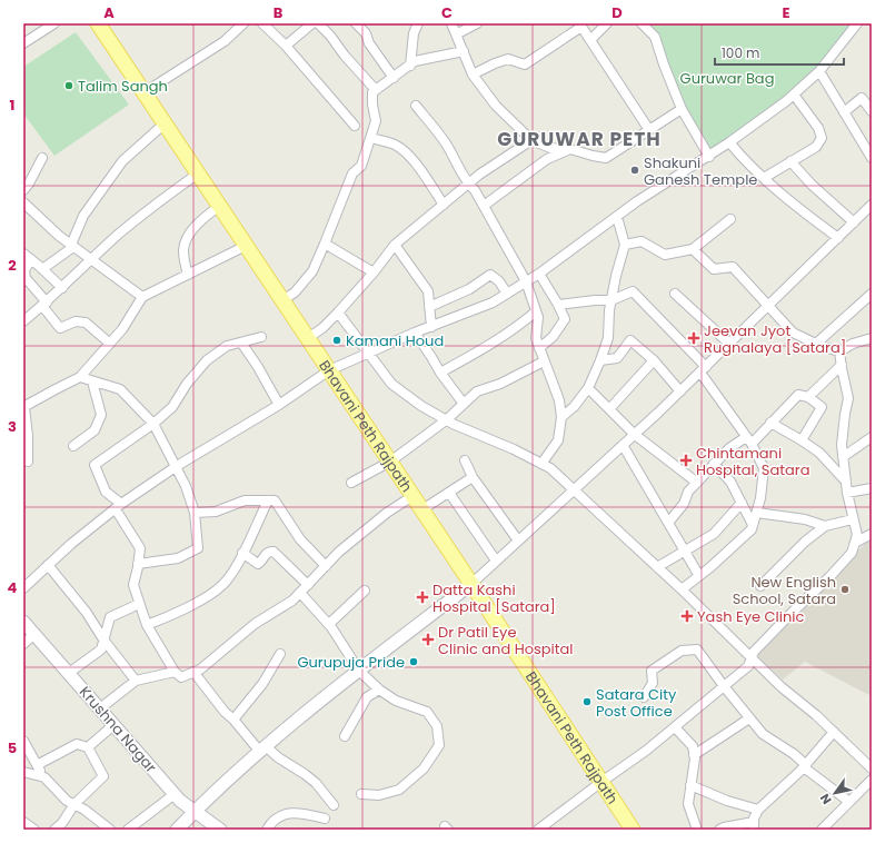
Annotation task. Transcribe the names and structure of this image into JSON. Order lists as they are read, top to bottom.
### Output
{
  "streets": {
    "main road": ["Bhavani Peth Rajpath", "Krushna Nagar"]
  },
  "districts": ["GURUWAR PETH"],
  "parks": ["Guruwar Bag"],
  "places": {
    "other": [
      "Talim Sangh",
      "Shakuni Ganesh Temple",
      "Kamani Houd",
      "New English School, Satara",
      "Gurupuja Pride",
      "Satara City Post Office"
    ],
    "health": [
      "Jeevan Jyot Rugnalaya [Satara]",
      "Chintamani Hospital, Satara",
      "Datta Kashi Hospital [Satara]",
      "Yash Eye Clinic",
      "Dr Patil Eye Clinic and Hospital"
    ]
  },
  "scale_bar": "100 m",
  "north": "bottom left",
  "grid": {
    "columns": [
      "A",
      "B",
      "C",
      "D",
      "E"
    ],
    "rows": [
      "1",
      "2",
      "3",
      "4",
      "5"
    ]
  }
}
